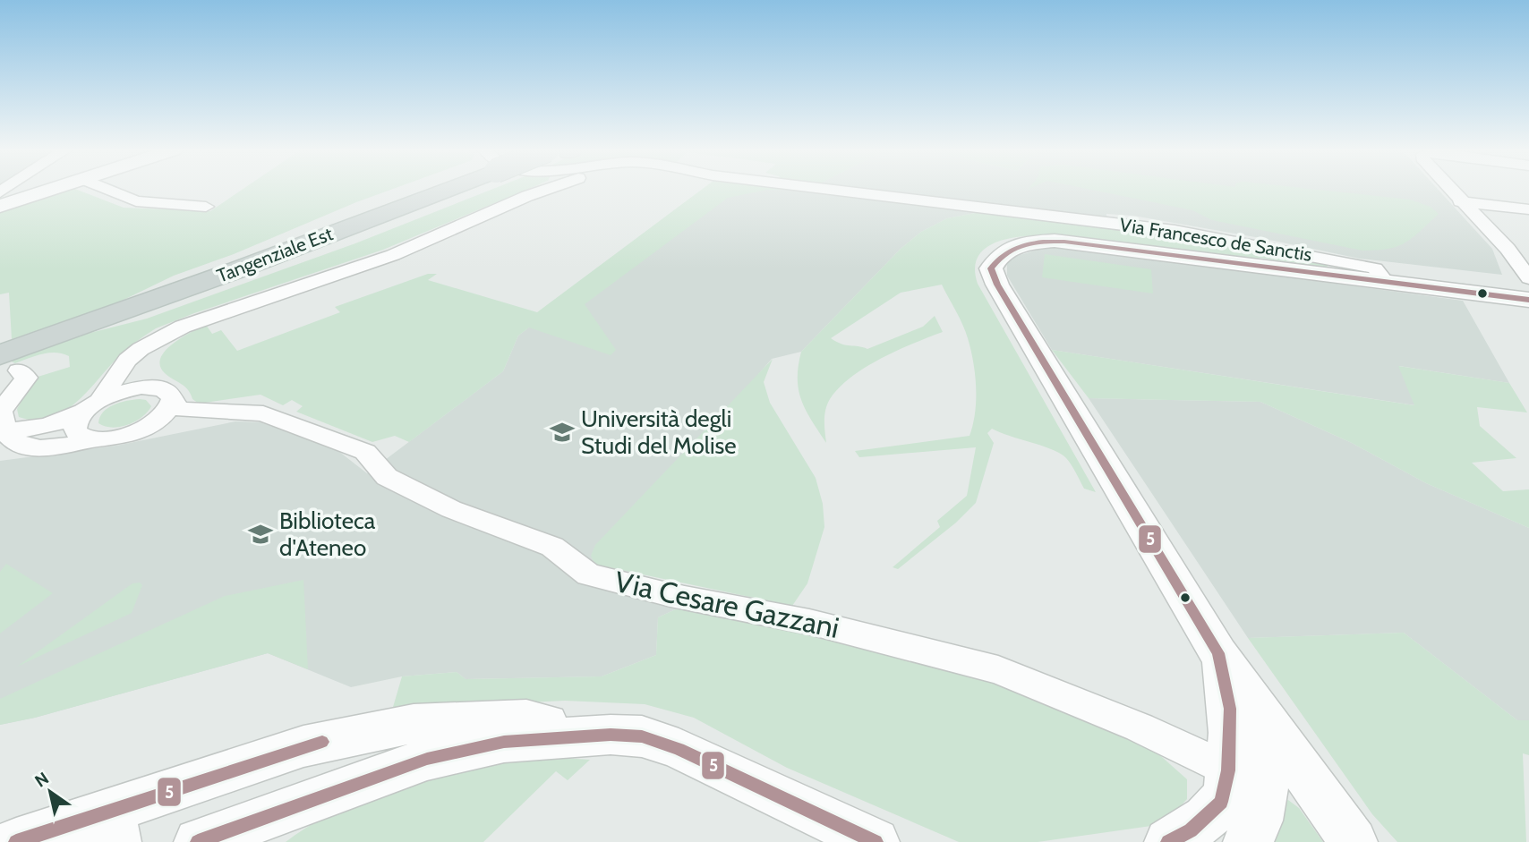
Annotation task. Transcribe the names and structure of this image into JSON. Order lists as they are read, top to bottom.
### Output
{
  "streets": {
    "street": ["Via Francesco de Sanctis", "Via Cesare Gazzani"]
  },
  "places": {
    "school or university": ["Università degli Studi del Molise", "Biblioteca d'Ateneo"]
  },
  "lines": ["transit line 5"],
  "north": "top left"
}
